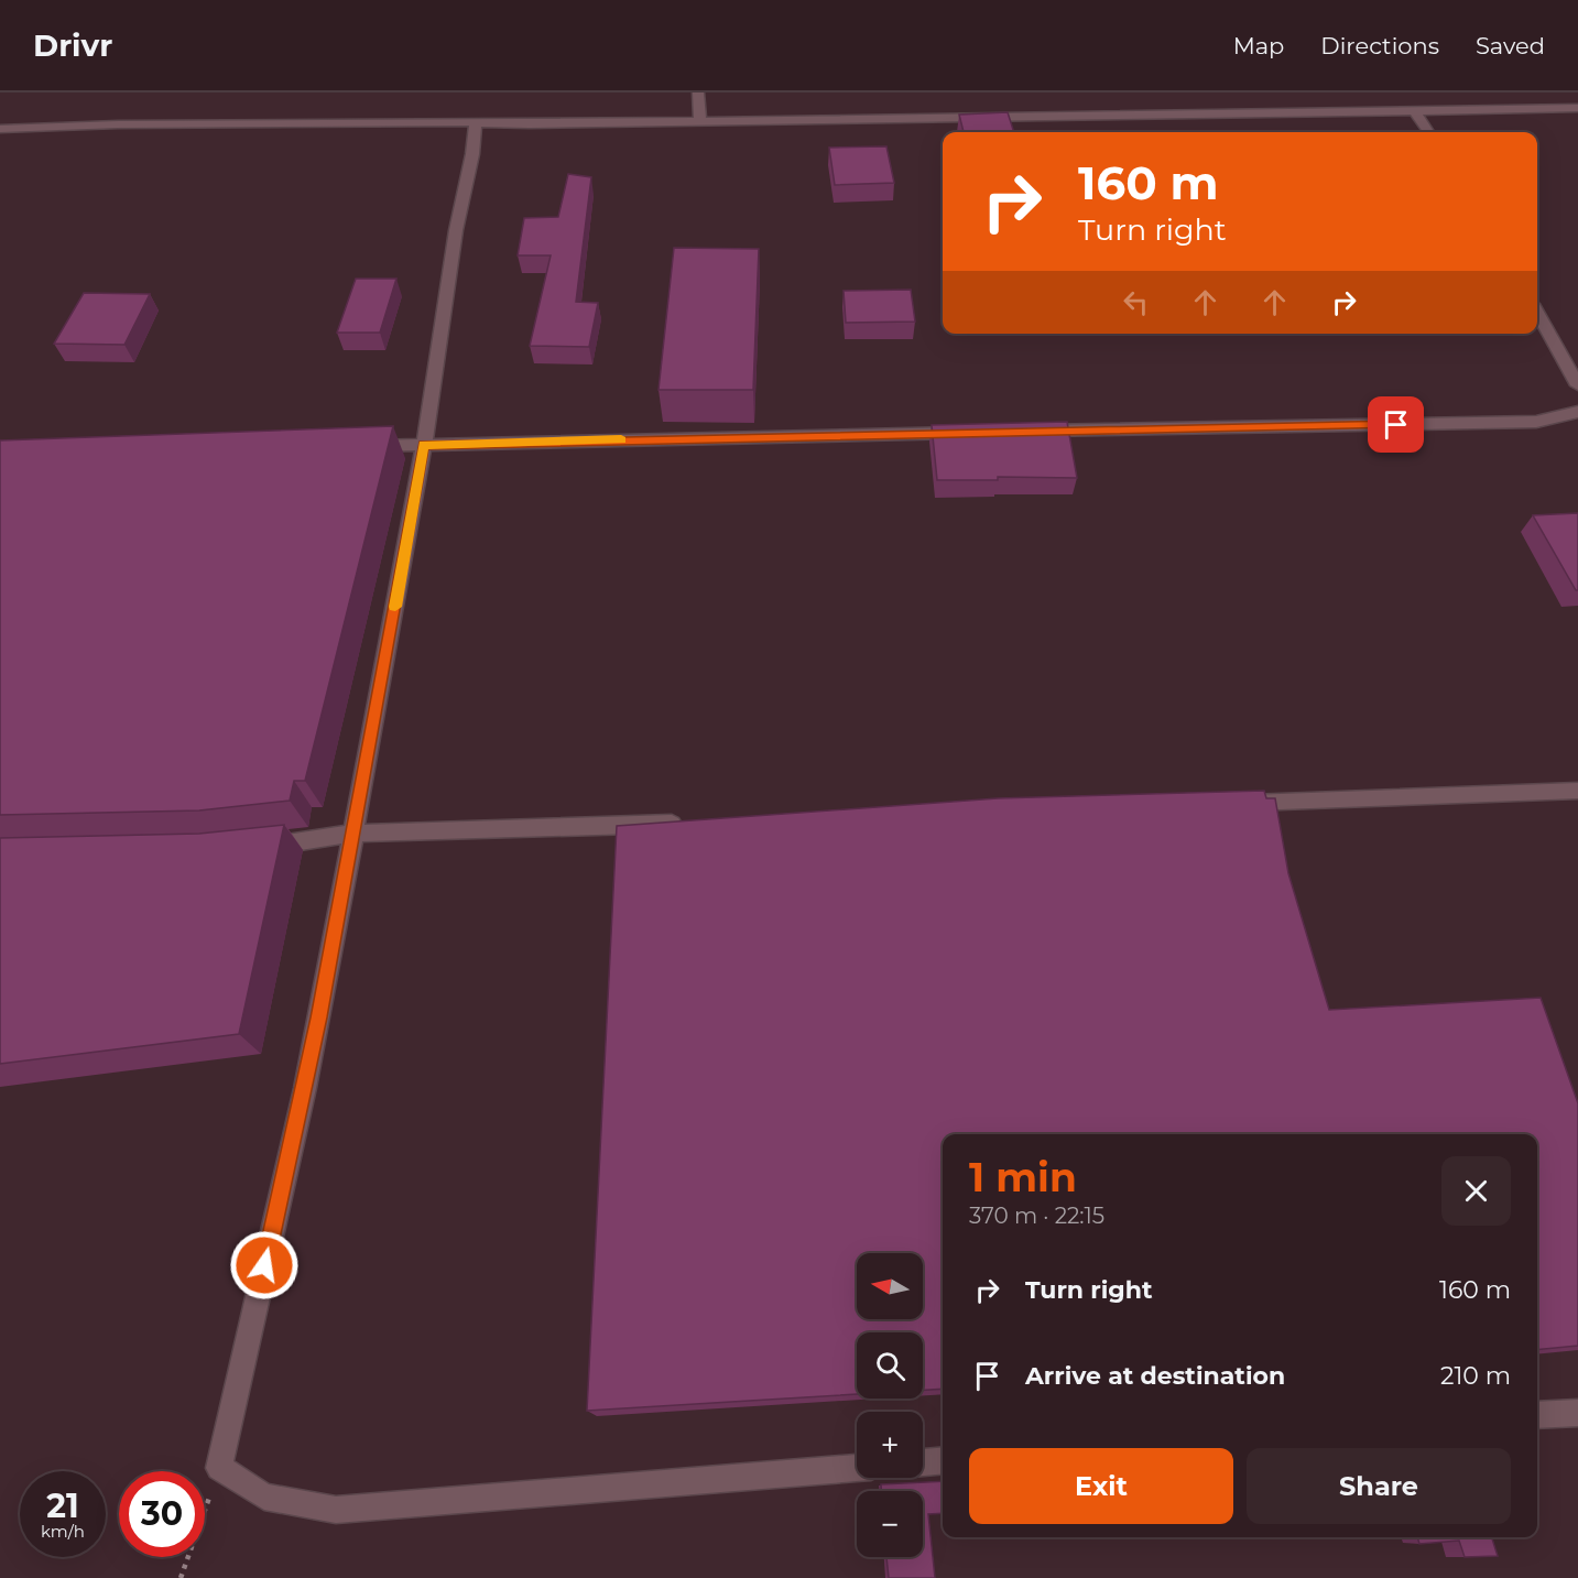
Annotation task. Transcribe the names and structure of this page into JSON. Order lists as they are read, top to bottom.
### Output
{
  "north": "left",
  "page": {
    "header": "Drivr",
    "nav": ["Map", "Directions", "Saved"],
    "turn": ["160 m", "Turn right"],
    "heading": ["1 min", "370 m · 22:15"],
    "list": [
      {
        "name": "Turn right",
        "value": "160 m"
      },
      {
        "name": "Arrive at destination",
        "value": "210 m"
      }
    ],
    "map_buttons": ["+", "−"],
    "buttons": ["Exit", "Share"],
    "speed": "21 km/h",
    "limit": "30"
  }
}
